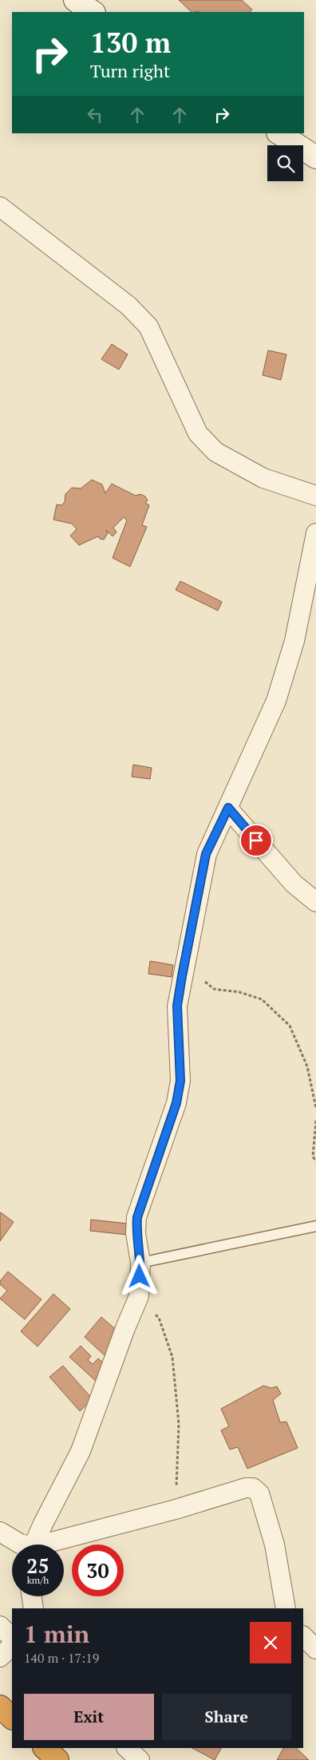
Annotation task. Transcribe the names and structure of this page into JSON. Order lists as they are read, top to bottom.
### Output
{
  "page": {
    "turn": ["130 m", "Turn right"],
    "speed": "25 km/h",
    "limit": "30",
    "heading": ["1 min", "140 m · 17:19"],
    "buttons": ["Exit", "Share"]
  }
}
